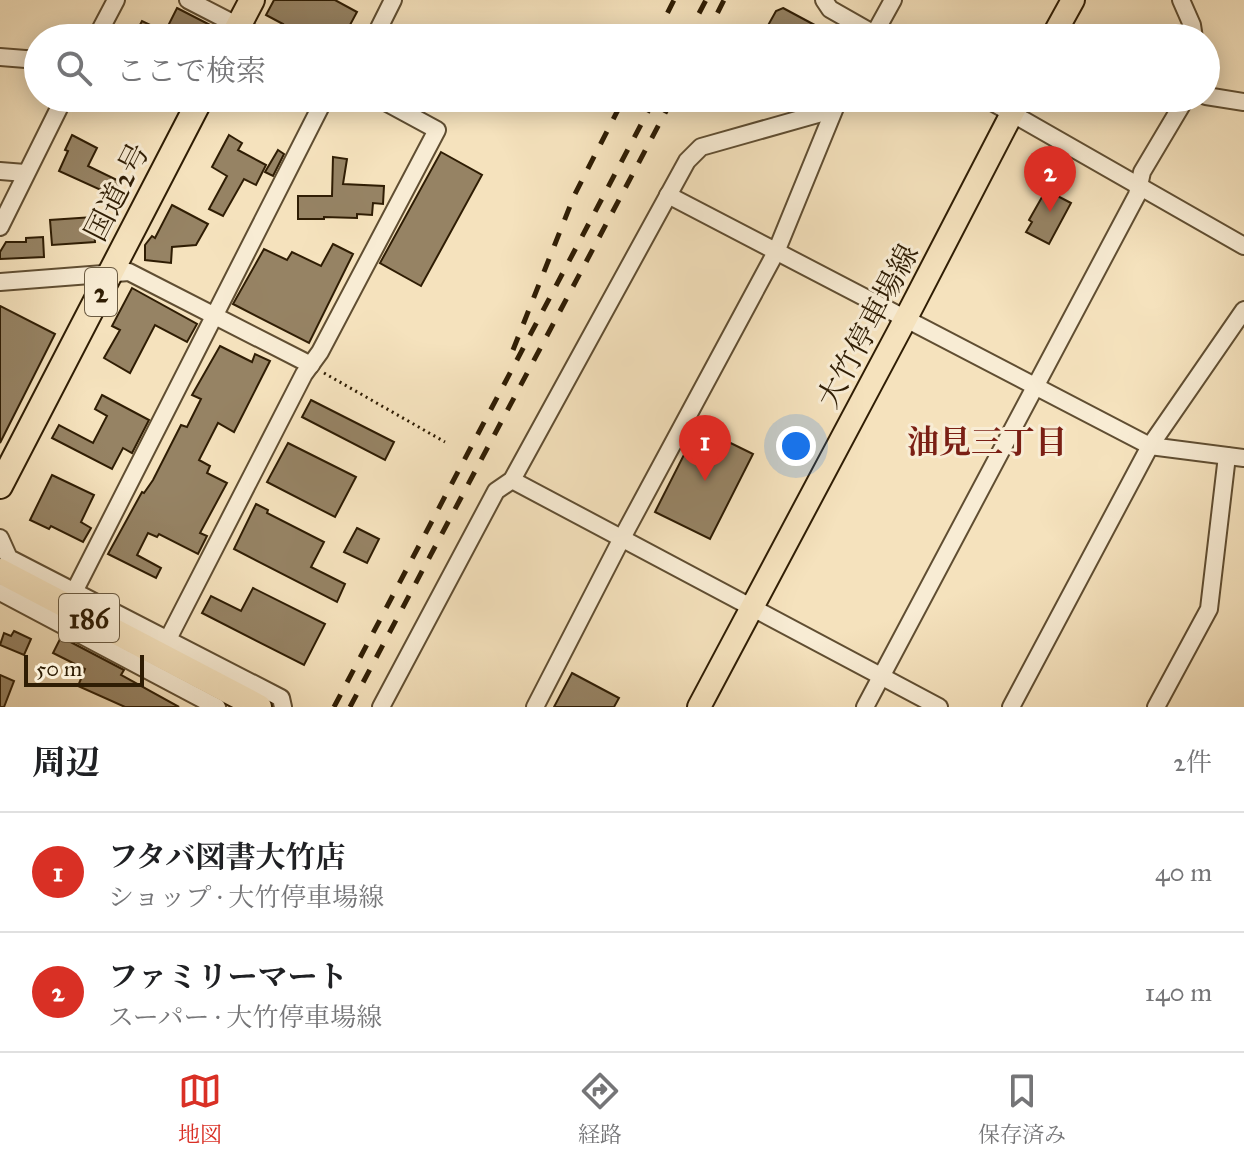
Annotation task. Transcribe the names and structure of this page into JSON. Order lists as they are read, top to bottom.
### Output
{
  "streets": {
    "highway": ["国道2号", "2", "186"],
    "main road": ["大竹停車場線"]
  },
  "districts": ["油見三丁目"],
  "scale_bar": "50 m",
  "page": {
    "search": "ここで検索",
    "pins": ["2", "1"],
    "scale": "50 m",
    "heading": ["周辺", "2件"],
    "list": [
      {
        "mark": "1",
        "name": "フタバ図書大竹店",
        "note": "ショップ · 大竹停車場線",
        "value": "40 m"
      },
      {
        "mark": "2",
        "name": "ファミリーマート",
        "note": "スーパー · 大竹停車場線",
        "value": "140 m"
      }
    ],
    "nav": ["地図", "経路", "保存済み"]
  }
}
